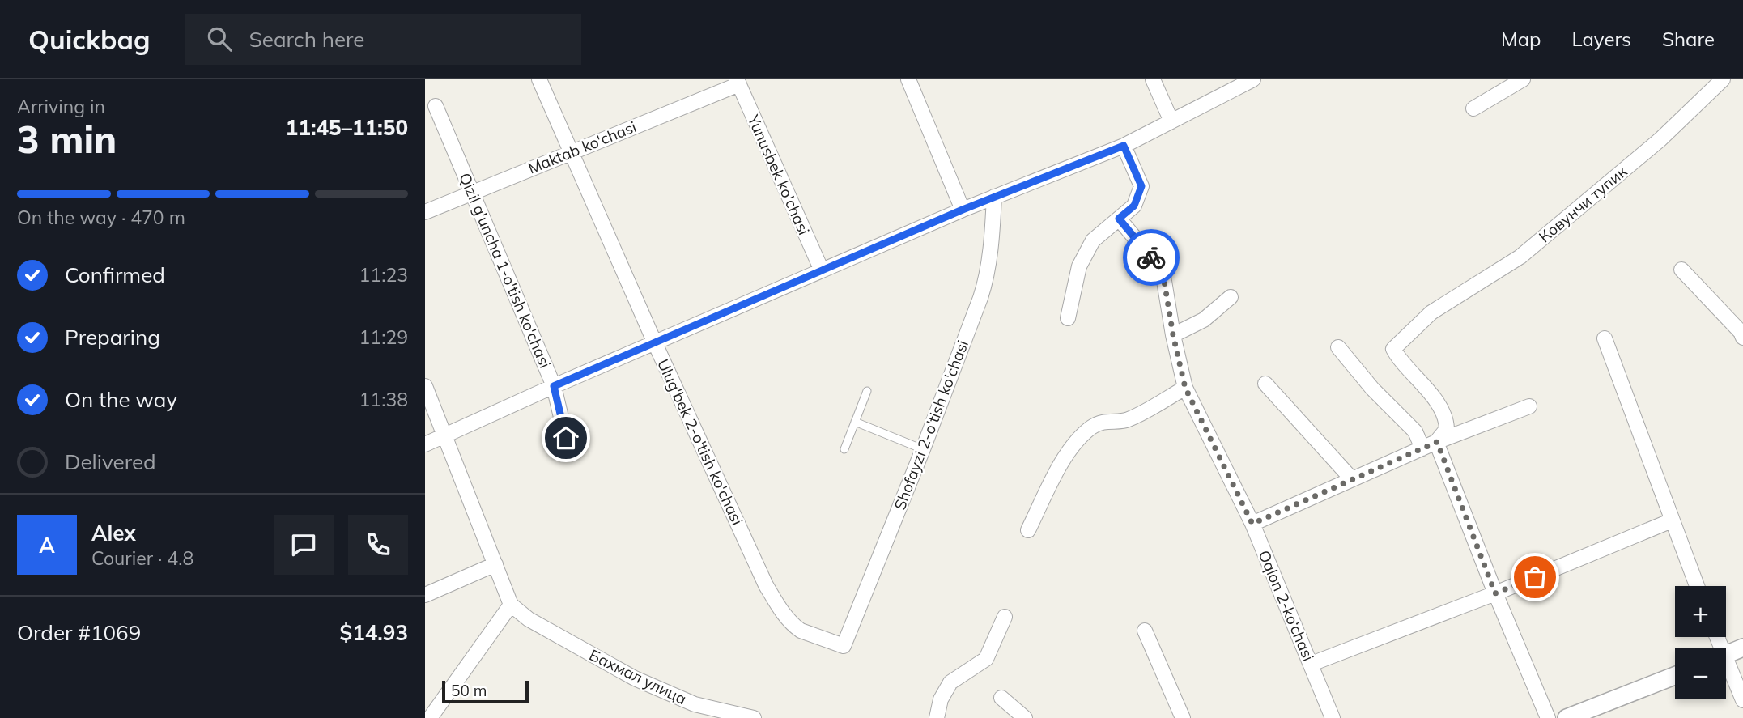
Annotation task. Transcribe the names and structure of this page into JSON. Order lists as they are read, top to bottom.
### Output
{
  "streets": {
    "street": [
      "Maktab ko'chasi",
      "Yunusbek ko'chasi",
      "Ковунчи тупик",
      "Qizil g'uncha 1-o'tish ko'chasi",
      "Shofayzi 2-o'tish ko'chasi",
      "Ulug'bek 2-o'tish ko'chasi",
      "Oqlon 2-ko‘chasi",
      "Бахмал улица"
    ]
  },
  "crossings": [
    ["Maktab ko'chasi", "Yunusbek ko'chasi"],
    ["Maktab ko'chasi", "Qizil g'uncha 1-o'tish ko'chasi"],
    ["Maktab ko'chasi", "Ulug'bek 2-o'tish ko'chasi"],
    ["Shofayzi 2-o'tish ko'chasi", "Ulug'bek 2-o'tish ko'chasi"]
  ],
  "scale_bar": "50 m",
  "page": {
    "header": "Quickbag",
    "search": "Search here",
    "nav": ["Map", "Layers", "Share"],
    "heading": ["3 min", "Arriving in", "11:45–11:50"],
    "panel": [
      "Alex",
      "Courier · 4.8",
      "Order #1069",
      "$14.93"
    ],
    "bar": "On the way · 470 m",
    "list": [
      ["Confirmed", "11:23"],
      ["Preparing", "11:29"],
      ["On the way", "11:38"],
      "Delivered"
    ],
    "round": "A",
    "map_buttons": ["+", "−"],
    "scale": "50 m"
  }
}
